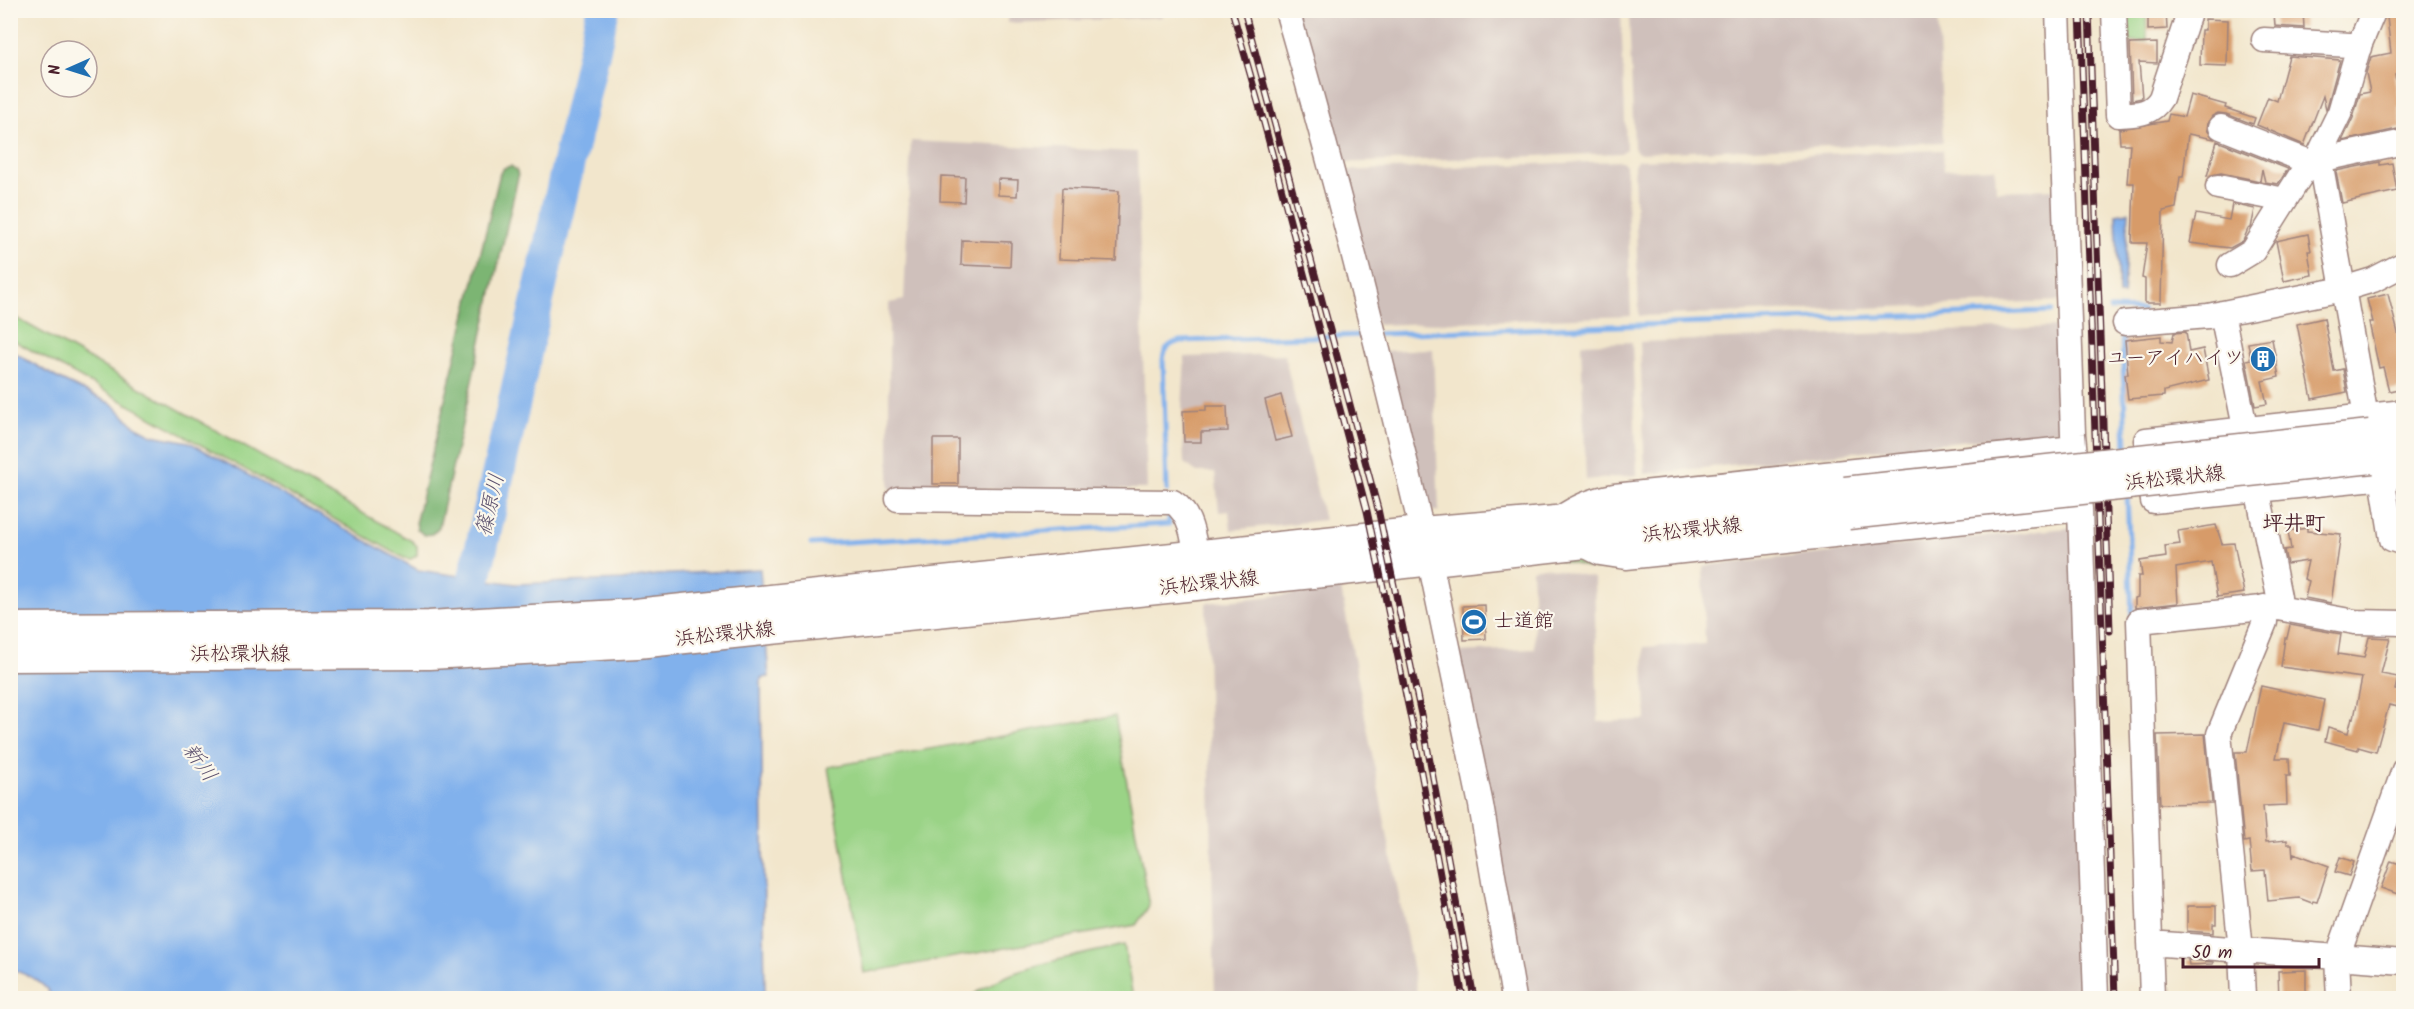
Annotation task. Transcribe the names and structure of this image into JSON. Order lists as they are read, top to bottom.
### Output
{
  "streets": {
    "main road": ["浜松環状線"]
  },
  "districts": ["坪井町"],
  "water": ["篠原川", "新川"],
  "places": {
    "building": ["ユーアイハイツ"],
    "sports": ["士道館"]
  },
  "scale_bar": "50 m",
  "north": "left"
}
